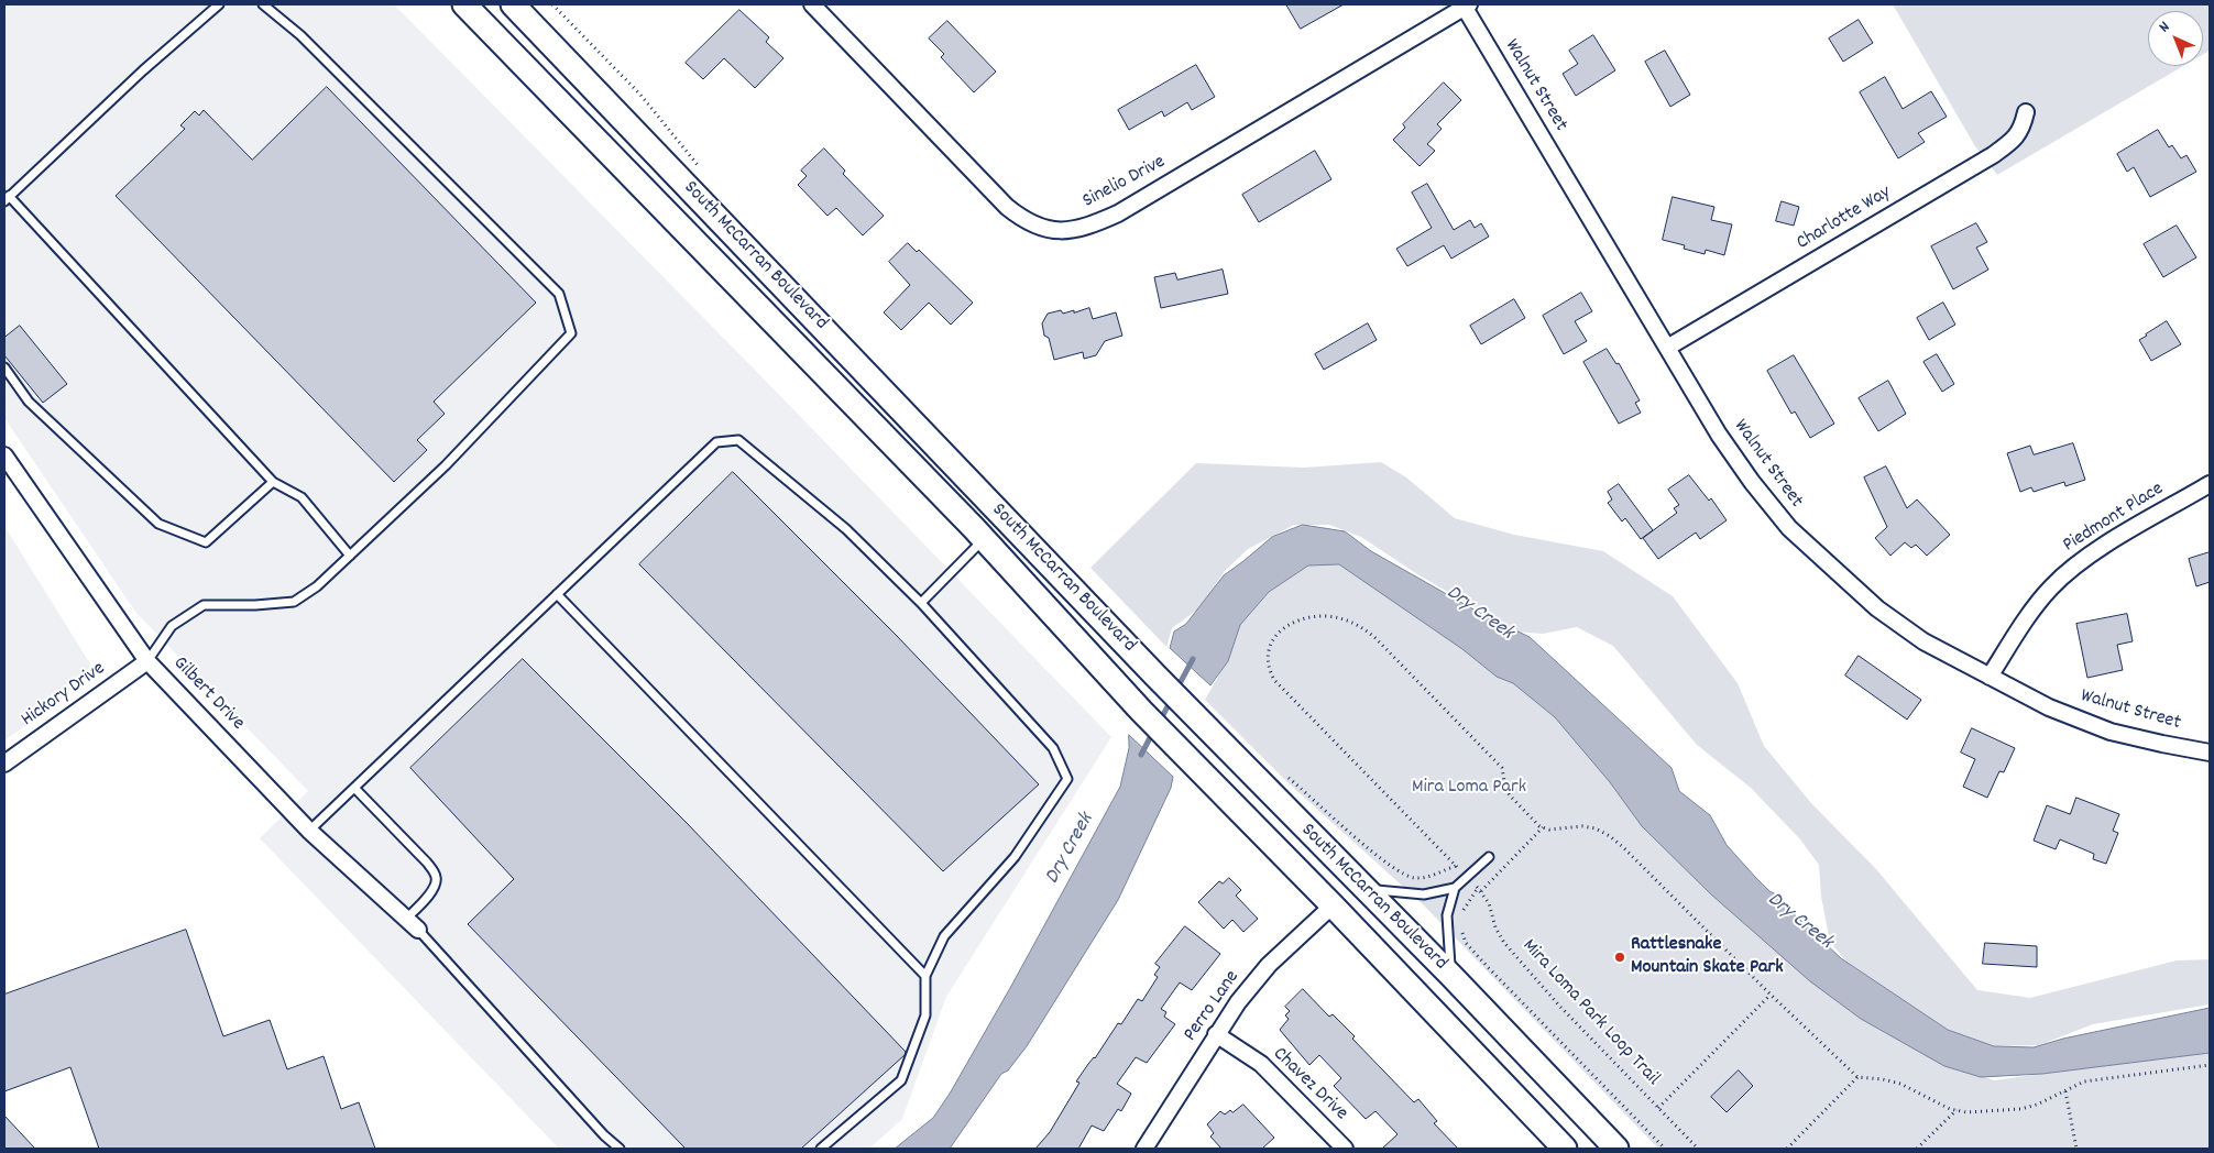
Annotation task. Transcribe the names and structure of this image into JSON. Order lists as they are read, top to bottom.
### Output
{
  "streets": {
    "main road": ["South McCarran Boulevard"],
    "street": [
      "Walnut Street",
      "Sinelio Drive",
      "Charlotte Way",
      "Piedmont Place",
      "Gilbert Drive",
      "Hickory Drive",
      "Perro Lane",
      "Chavez Drive"
    ],
    "path": ["Mira Loma Park Loop Trail"]
  },
  "crossings": [
    ["Walnut Street", "Sinelio Drive"],
    ["Walnut Street", "Charlotte Way"],
    ["Walnut Street", "Piedmont Place"],
    ["South McCarran Boulevard", "Perro Lane"],
    ["Gilbert Drive", "Hickory Drive"],
    ["Perro Lane", "Chavez Drive"]
  ],
  "water": ["Dry Creek"],
  "parks": ["Mira Loma Park"],
  "places": ["Rattlesnake Mountain Skate Park"],
  "north": "top left"
}
